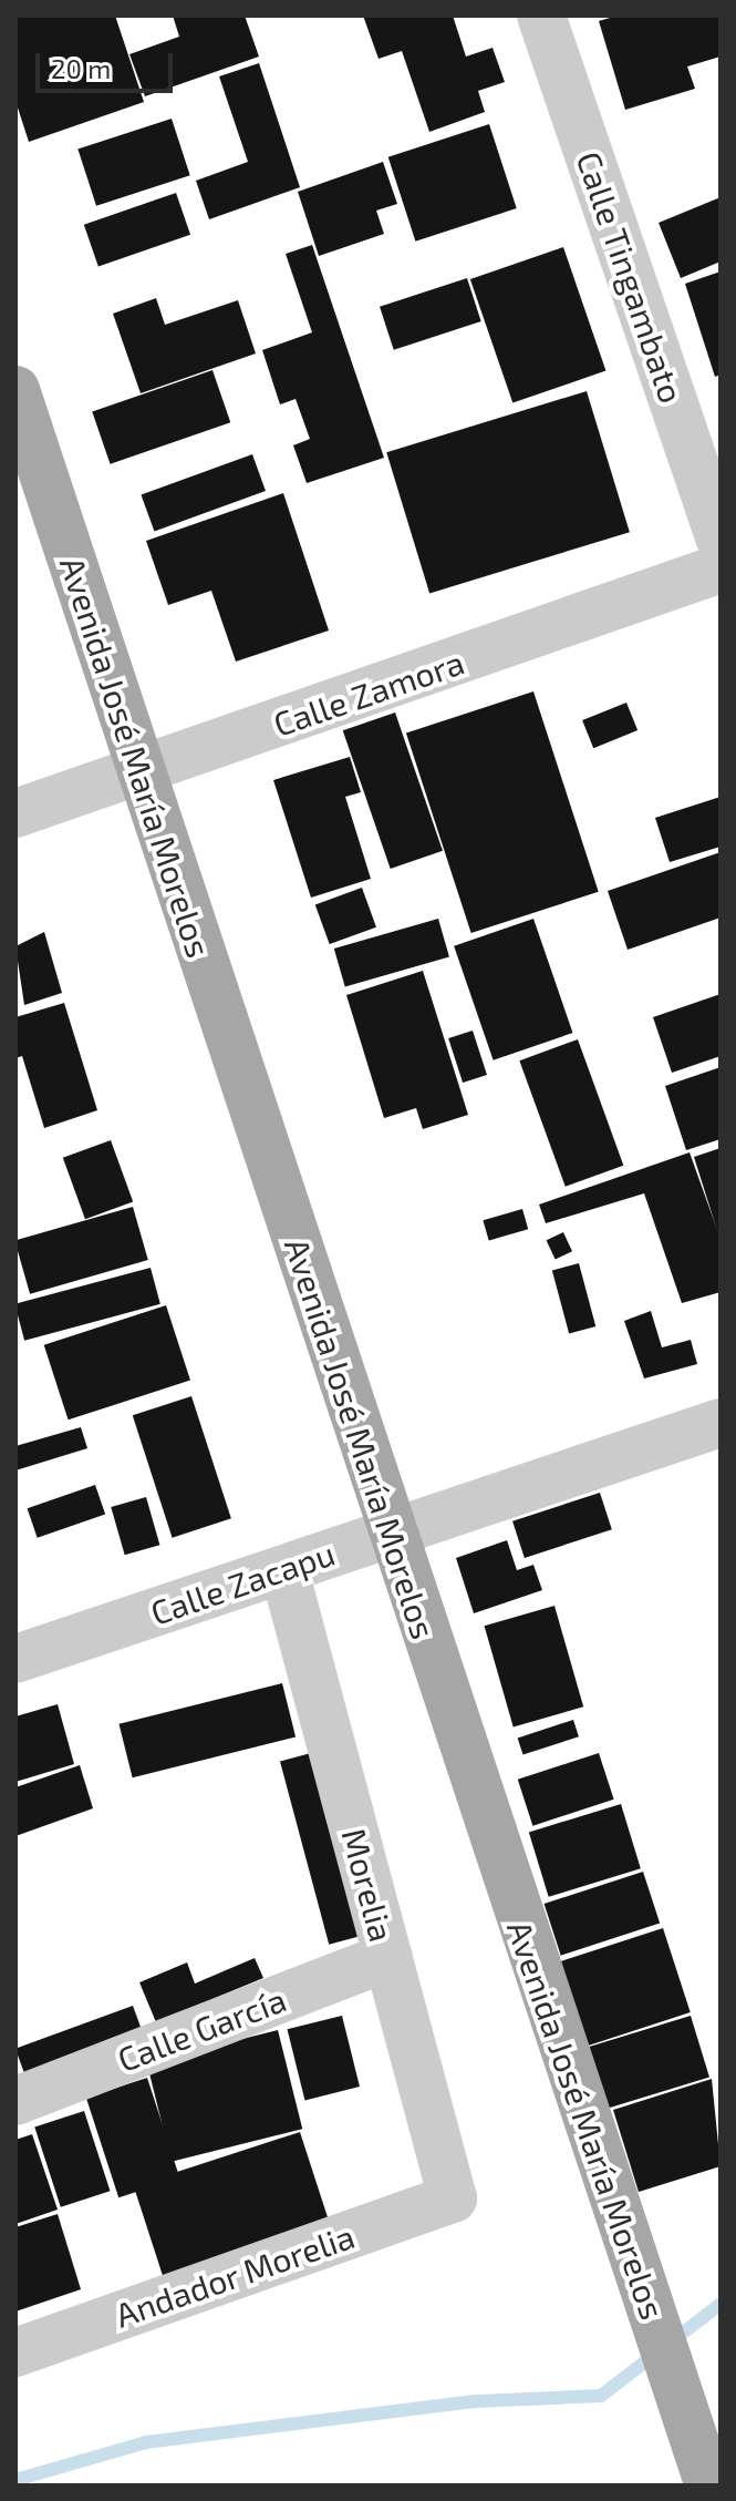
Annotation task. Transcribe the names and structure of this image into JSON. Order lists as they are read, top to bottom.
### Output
{
  "streets": {
    "main road": ["Avenida José María Morelos"],
    "street": [
      "Calle Tingambato",
      "Calle Zamora",
      "Calle Zacapu",
      "Morelia",
      "Calle García",
      "Andador Morelia"
    ]
  },
  "crossings": [
    ["Calle Zamora", "Avenida José María Morelos"],
    ["Avenida José María Morelos", "Calle Zacapu"],
    ["Calle Zacapu", "Morelia"],
    ["Morelia", "Calle García"],
    ["Morelia", "Andador Morelia"]
  ],
  "scale_bar": "20 m"
}
